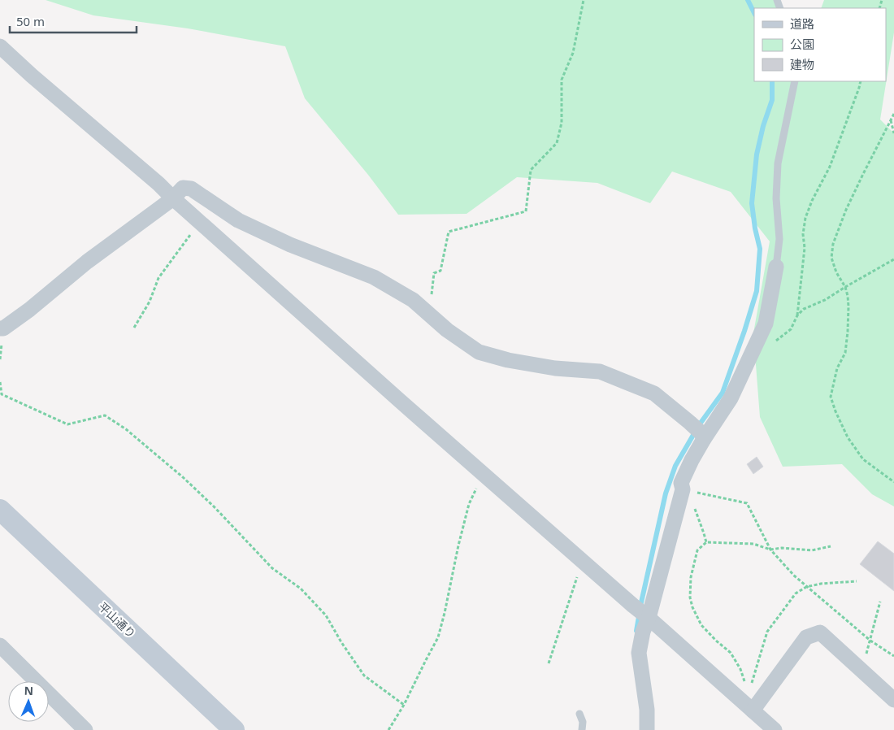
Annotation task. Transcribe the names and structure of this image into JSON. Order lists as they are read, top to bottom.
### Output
{
  "streets": {
    "main road": ["平山通り"]
  },
  "legend": ["道路", "公園", "建物"],
  "scale_bar": "50 m",
  "north": "top"
}
